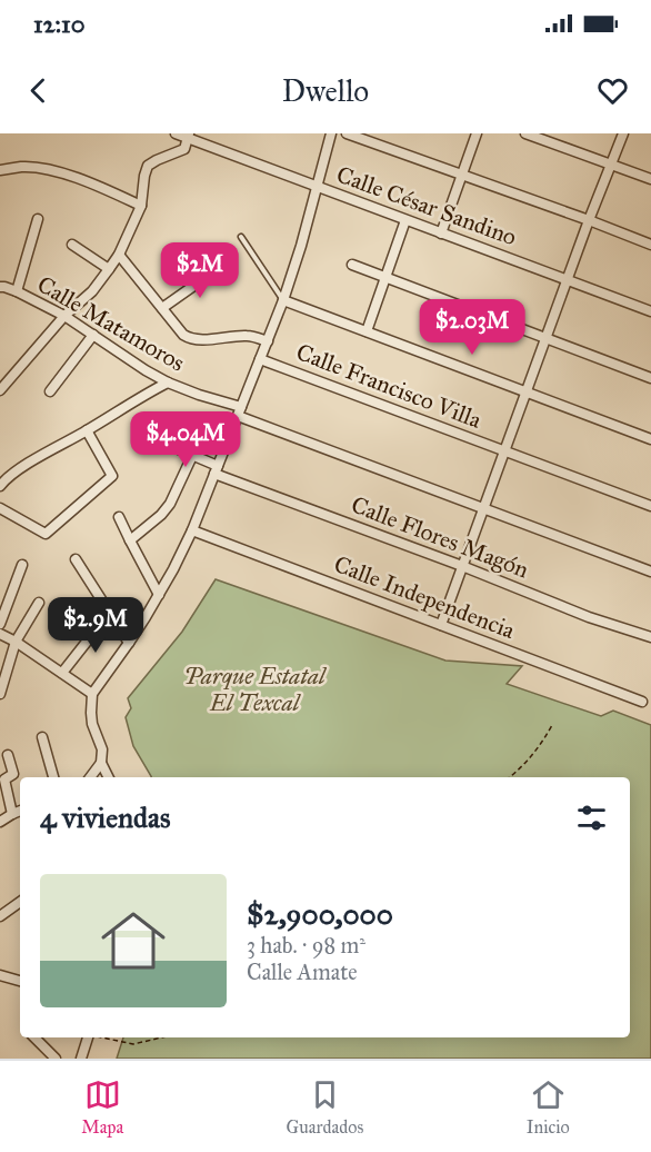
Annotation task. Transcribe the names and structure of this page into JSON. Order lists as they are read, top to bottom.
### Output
{
  "streets": {
    "street": [
      "Calle César Sandino",
      "Calle Matamoros",
      "Calle Francisco Villa",
      "Calle Flores Magón",
      "Calle Independencia"
    ]
  },
  "parks": ["Parque Estatal El Texcal"],
  "page": {
    "status": "12:10",
    "header": "Dwello",
    "price": [
      "$2M",
      "$2.03M",
      "$4.04M",
      "$2.9M"
    ],
    "heading": "4 viviendas",
    "list": [
      {
        "name": "$2,900,000",
        "note": "3 hab. · 98 m² · Calle Amate"
      }
    ],
    "tabs": ["Mapa", "Guardados", "Inicio"]
  }
}
